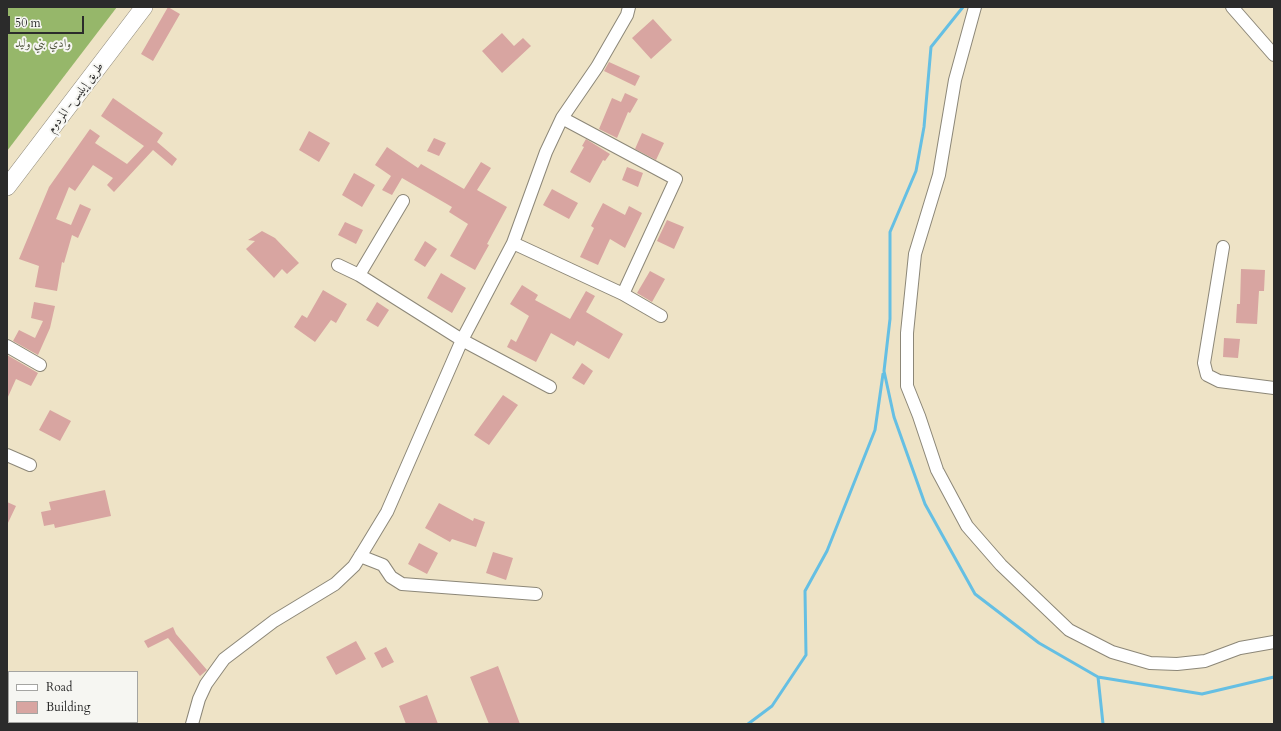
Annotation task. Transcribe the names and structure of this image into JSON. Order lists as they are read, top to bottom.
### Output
{
  "streets": {
    "highway": ["طريق إيليس- المردوم"]
  },
  "parks": ["وادي بني وليد"],
  "legend": ["Road", "Building"],
  "scale_bar": "50 m"
}
